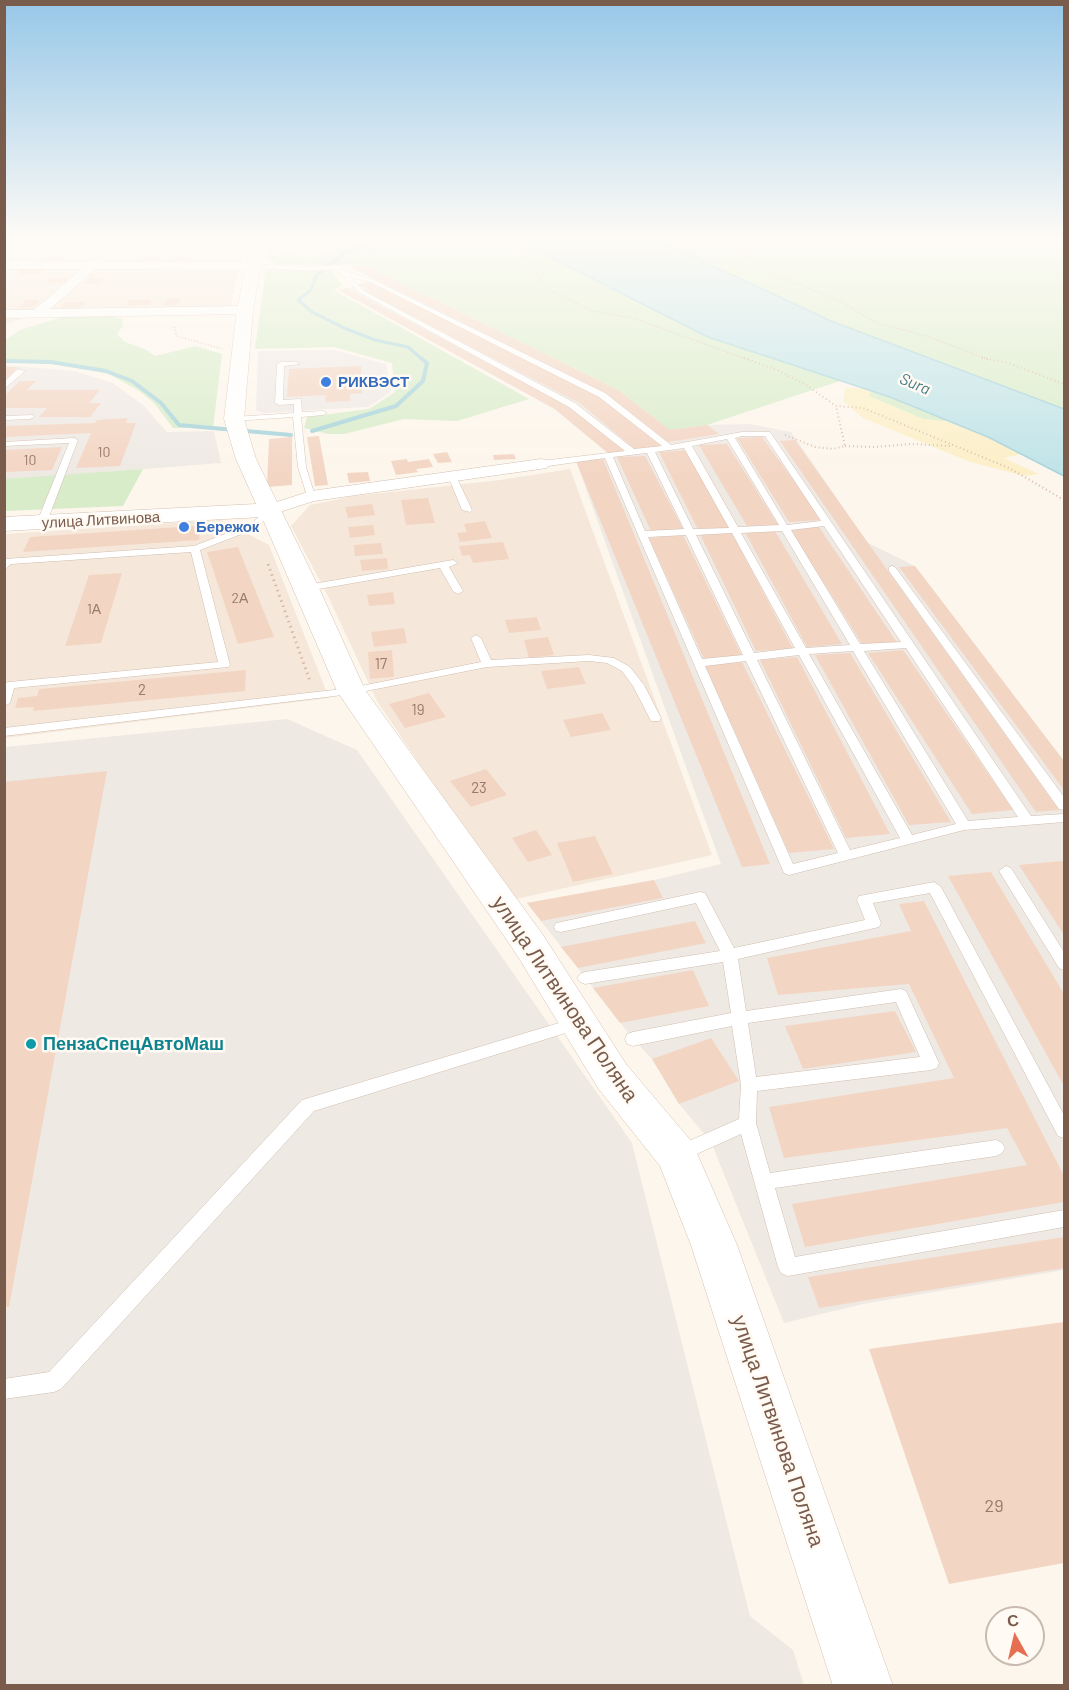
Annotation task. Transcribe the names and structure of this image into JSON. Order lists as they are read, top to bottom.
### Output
{
  "streets": {
    "main road": ["улица Литвинова", "улица Литвинова Поляна"]
  },
  "crossings": [
    ["улица Литвинова", "улица Литвинова Поляна"]
  ],
  "water": ["Sura"],
  "places": ["РИКВЭСТ", "Бережок", "ПензаСпецАвтоМаш"],
  "house_numbers": [
    "10",
    "10",
    "2А",
    "1А",
    "17",
    "2",
    "19",
    "23",
    "29"
  ],
  "north": "top"
}
